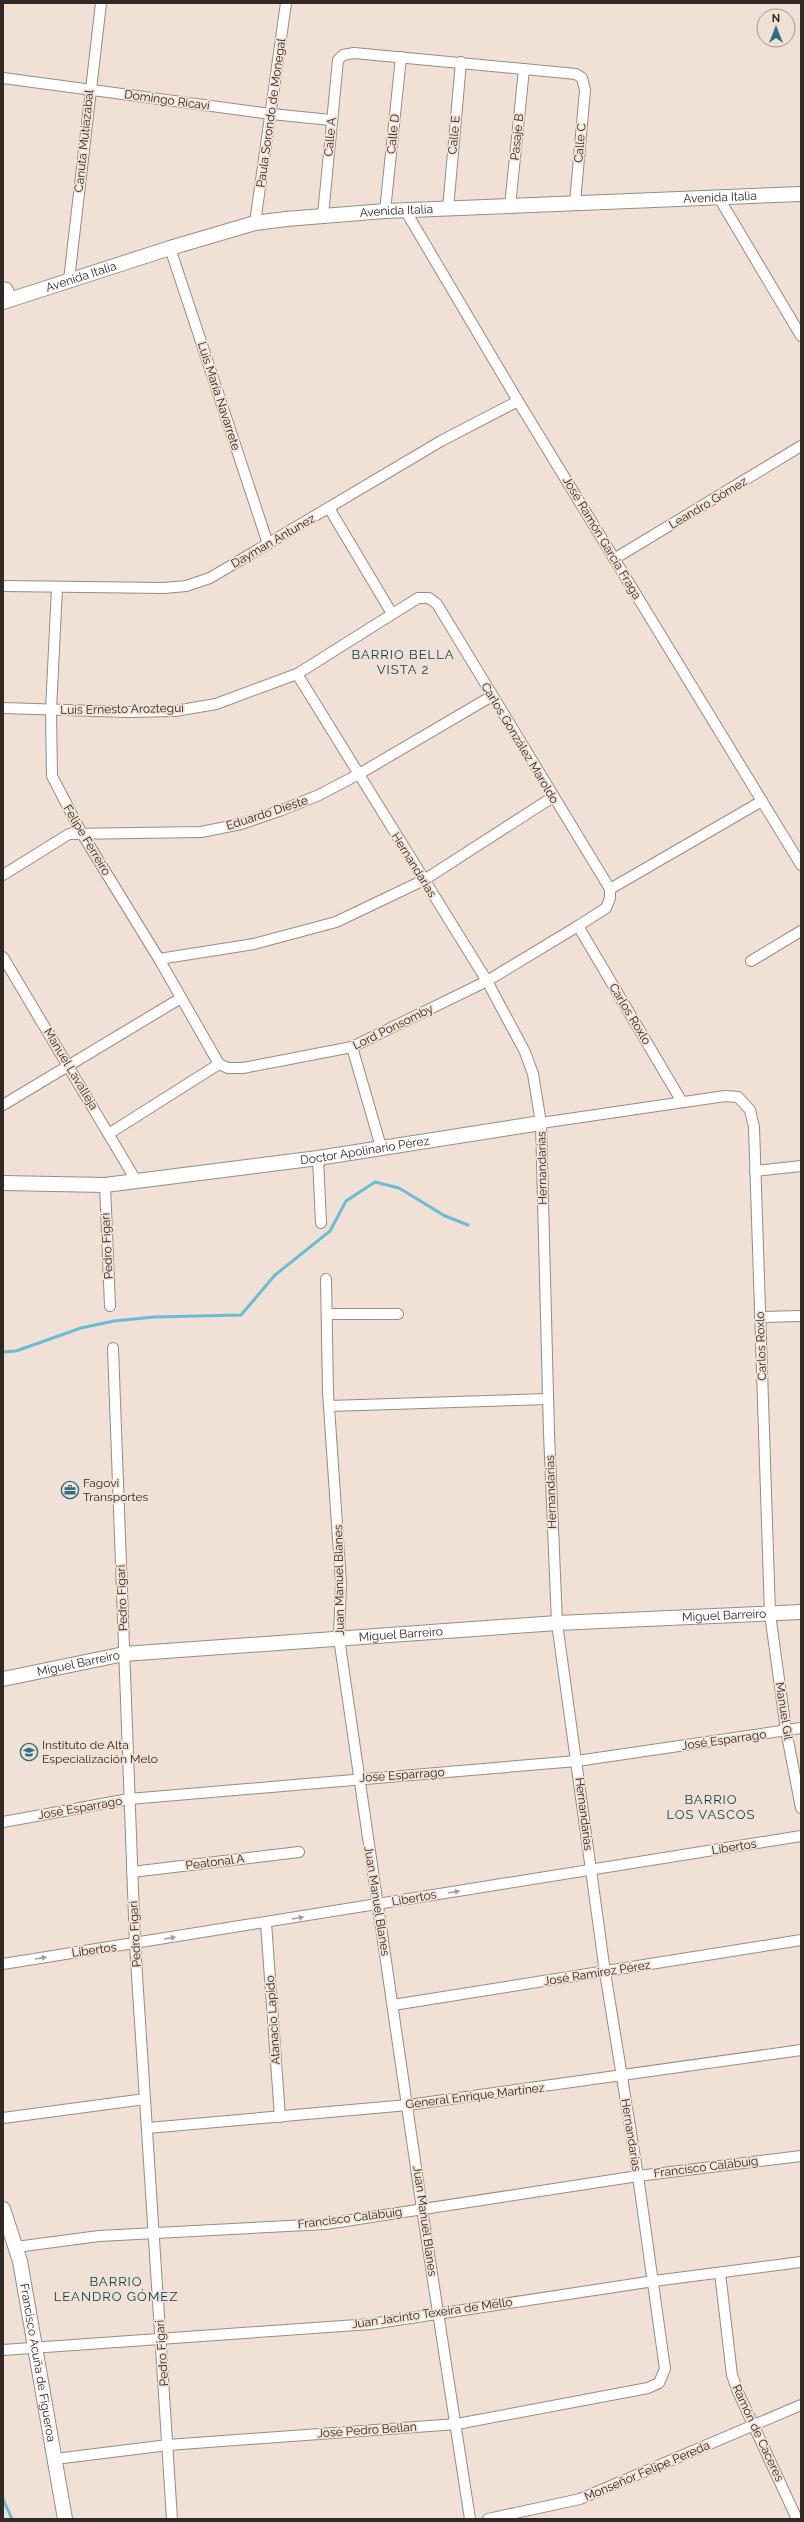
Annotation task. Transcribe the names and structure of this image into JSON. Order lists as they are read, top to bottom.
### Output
{
  "streets": {
    "street": [
      "Domingo Ricavi",
      "Paula Sorondo de Monegal",
      "Calle D",
      "Calle E",
      "Calle A",
      "Pasaje B",
      "Canuta Mutiazabal",
      "Calle C",
      "Avenida Italia",
      "Luis María Navarrete",
      "Leandro Gómez",
      "José Ramón Garcia Fraga",
      "Dayman Antunez",
      "Luis Ernesto Aroztegui",
      "Carlos González Maroldo",
      "Eduardo Dieste",
      "Felipe Ferreiro",
      "Hernandarias",
      "Carlos Roxlo",
      "Lord Ponsomby",
      "Manuel Lavalleja",
      "Doctor Apolinario Pérez",
      "Pedro Figari",
      "Juan Manuel Blanes",
      "Miguel Barreiro",
      "Manuel Gil",
      "José Esparrago",
      "Libertos",
      "Peatonal A",
      "José Ramírez Pérez",
      "Atanacio Lapido",
      "General Enrique Martínez",
      "Francisco Calabuig",
      "Juan Jacinto Texeira de Mello",
      "Francisco Acuña de Figueroa",
      "José Pedro Bellan",
      "Ramón de Caceres",
      "Monseñor Felipe Pereda"
    ]
  },
  "crossings": [
    ["Domingo Ricavi", "Paula Sorondo de Monegal"],
    ["Domingo Ricavi", "Calle A"],
    ["Domingo Ricavi", "Canuta Mutiazabal"],
    ["Paula Sorondo de Monegal", "Avenida Italia"],
    ["Calle D", "Calle A"],
    ["Calle D", "Avenida Italia"],
    ["Calle E", "Avenida Italia"],
    ["Calle A", "Avenida Italia"],
    ["Pasaje B", "Calle C"],
    ["Pasaje B", "Avenida Italia"],
    ["Canuta Mutiazabal", "Avenida Italia"],
    ["Calle C", "Avenida Italia"],
    ["Avenida Italia", "Luis María Navarrete"],
    ["Avenida Italia", "José Ramón Garcia Fraga"],
    ["Luis María Navarrete", "Dayman Antunez"],
    ["Leandro Gómez", "José Ramón Garcia Fraga"],
    ["José Ramón Garcia Fraga", "Dayman Antunez"],
    ["Dayman Antunez", "Felipe Ferreiro"],
    ["Luis Ernesto Aroztegui", "Carlos González Maroldo"],
    ["Luis Ernesto Aroztegui", "Felipe Ferreiro"],
    ["Luis Ernesto Aroztegui", "Hernandarias"],
    ["Carlos González Maroldo", "Eduardo Dieste"],
    ["Carlos González Maroldo", "Lord Ponsomby"],
    ["Eduardo Dieste", "Felipe Ferreiro"],
    ["Eduardo Dieste", "Hernandarias"],
    ["Felipe Ferreiro", "Lord Ponsomby"],
    ["Hernandarias", "Lord Ponsomby"],
    ["Hernandarias", "Doctor Apolinario Pérez"],
    ["Hernandarias", "Miguel Barreiro"],
    ["Hernandarias", "José Esparrago"],
    ["Hernandarias", "Libertos"],
    ["Hernandarias", "José Ramírez Pérez"],
    ["Hernandarias", "General Enrique Martínez"],
    ["Hernandarias", "Francisco Calabuig"],
    ["Hernandarias", "Juan Jacinto Texeira de Mello"],
    ["Hernandarias", "José Pedro Bellan"],
    ["Carlos Roxlo", "Lord Ponsomby"],
    ["Carlos Roxlo", "Doctor Apolinario Pérez"],
    ["Carlos Roxlo", "Miguel Barreiro"],
    ["Carlos Roxlo", "Manuel Gil"],
    ["Manuel Lavalleja", "Doctor Apolinario Pérez"],
    ["Doctor Apolinario Pérez", "Pedro Figari"],
    ["Pedro Figari", "Miguel Barreiro"],
    ["Pedro Figari", "José Esparrago"],
    ["Pedro Figari", "Libertos"],
    ["Pedro Figari", "Peatonal A"],
    ["Pedro Figari", "General Enrique Martínez"],
    ["Pedro Figari", "Francisco Calabuig"],
    ["Pedro Figari", "Juan Jacinto Texeira de Mello"],
    ["Pedro Figari", "José Pedro Bellan"],
    ["Juan Manuel Blanes", "Miguel Barreiro"],
    ["Juan Manuel Blanes", "José Esparrago"],
    ["Juan Manuel Blanes", "Libertos"],
    ["Juan Manuel Blanes", "José Ramírez Pérez"],
    ["Juan Manuel Blanes", "General Enrique Martínez"],
    ["Juan Manuel Blanes", "Francisco Calabuig"],
    ["Juan Manuel Blanes", "Juan Jacinto Texeira de Mello"],
    ["Juan Manuel Blanes", "José Pedro Bellan"],
    ["Miguel Barreiro", "Manuel Gil"],
    ["Manuel Gil", "José Esparrago"],
    ["Libertos", "Atanacio Lapido"],
    ["Atanacio Lapido", "General Enrique Martínez"],
    ["Francisco Calabuig", "Francisco Acuña de Figueroa"],
    ["Juan Jacinto Texeira de Mello", "Francisco Acuña de Figueroa"],
    ["Juan Jacinto Texeira de Mello", "Ramón de Caceres"],
    ["Francisco Acuña de Figueroa", "José Pedro Bellan"],
    ["Ramón de Caceres", "Monseñor Felipe Pereda"]
  ],
  "one_way": ["Libertos"],
  "districts": ["BARRIO BELLA VISTA 2", "BARRIO LOS VASCOS", "BARRIO LEANDRO GÓMEZ"],
  "places": {
    "office": ["Fagovi Transportes"],
    "school or university": ["Instituto de Alta Especialización Melo"]
  },
  "north": "top"
}
